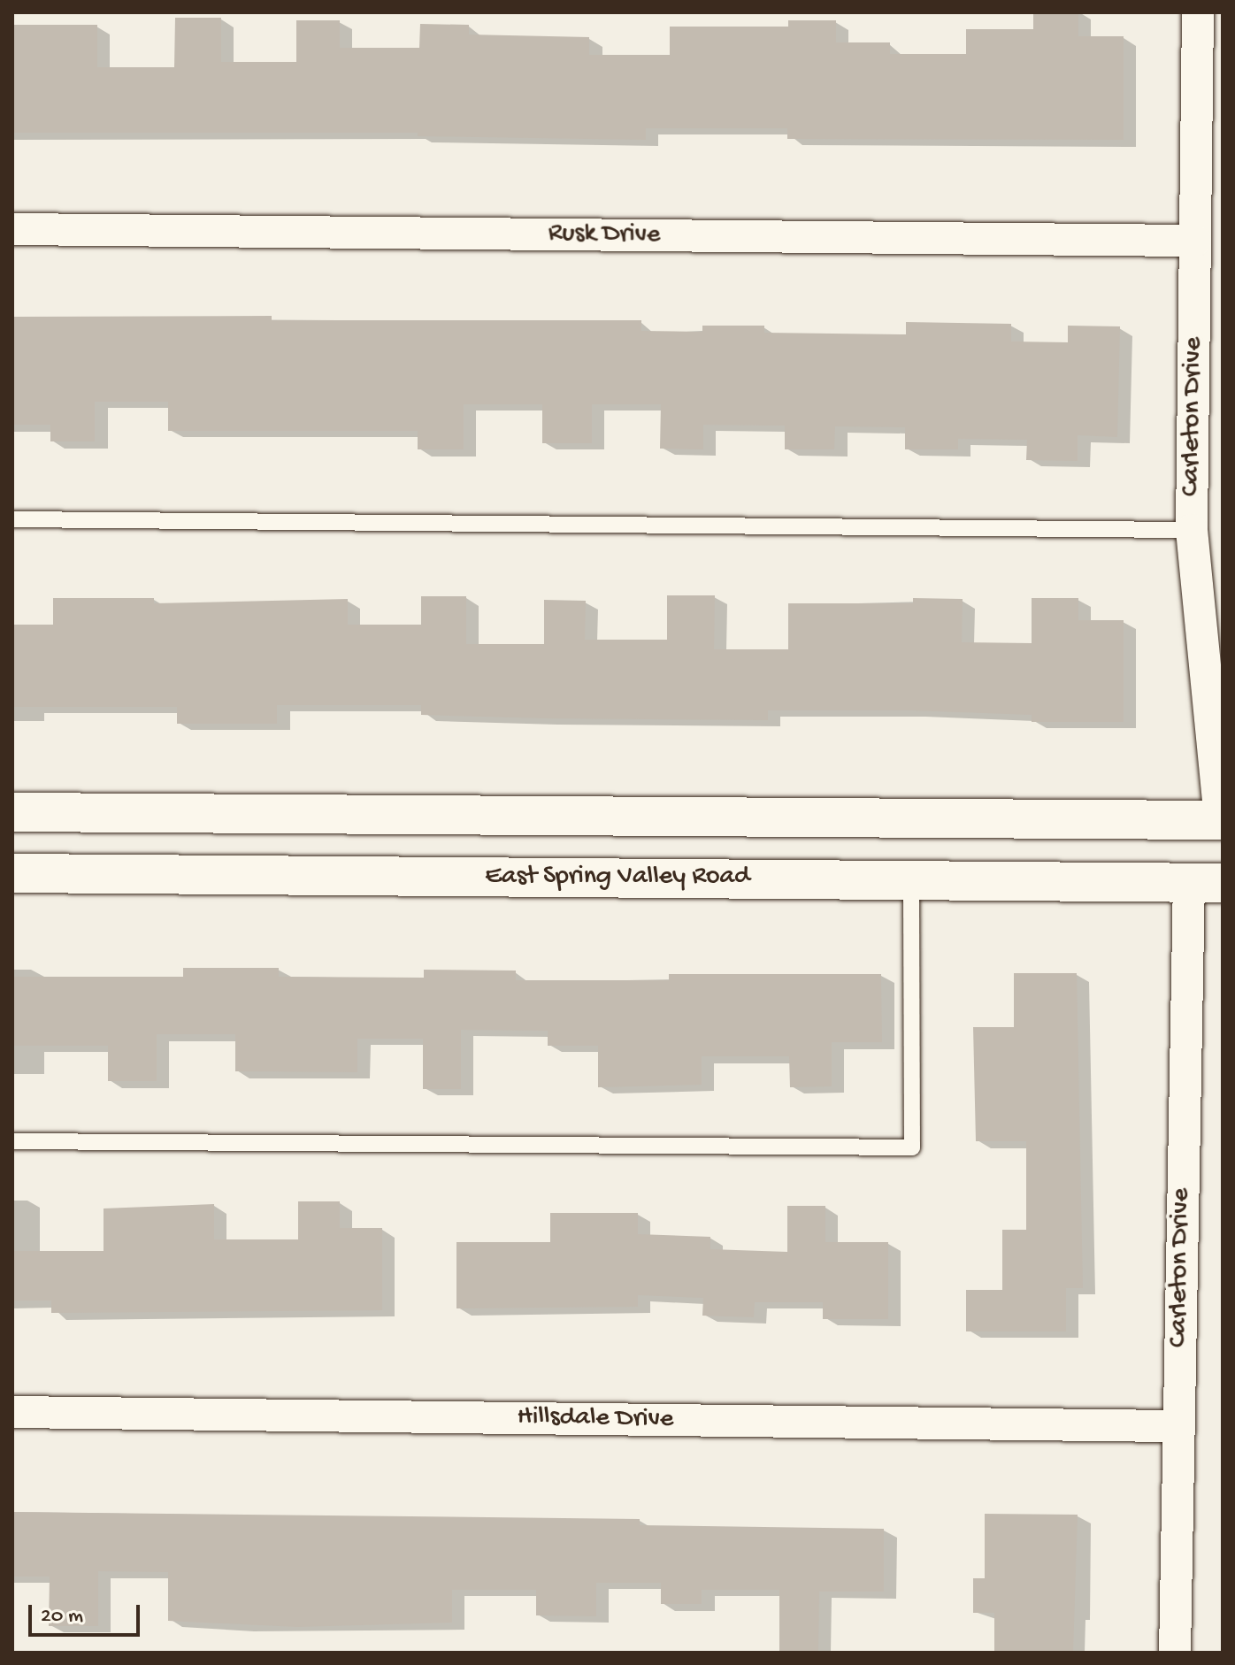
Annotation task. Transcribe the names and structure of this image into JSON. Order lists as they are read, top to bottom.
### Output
{
  "streets": {
    "street": [
      "Rusk Drive",
      "Carleton Drive",
      "East Spring Valley Road",
      "Hillsdale Drive"
    ]
  },
  "crossings": [
    ["Rusk Drive", "Carleton Drive"],
    ["Carleton Drive", "East Spring Valley Road"],
    ["Carleton Drive", "Hillsdale Drive"]
  ],
  "scale_bar": "20 m"
}
